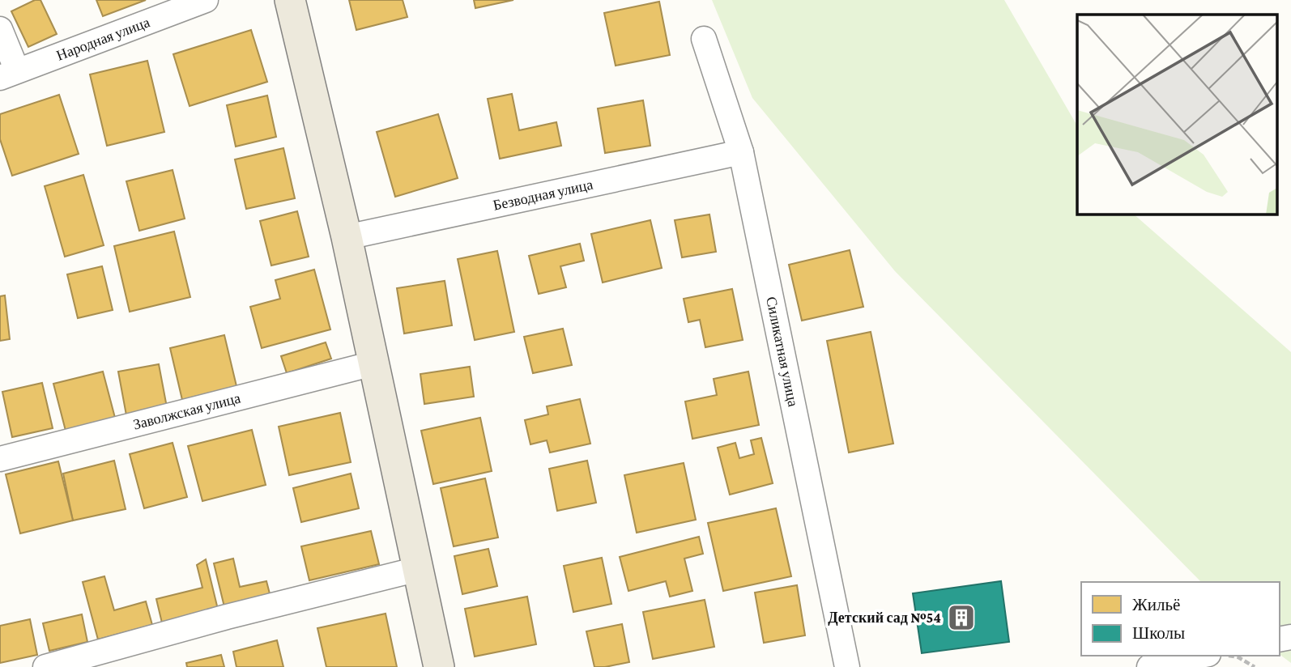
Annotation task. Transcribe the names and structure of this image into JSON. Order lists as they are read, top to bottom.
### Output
{
  "streets": {
    "street": [
      "Народная улица",
      "Безводная улица",
      "Силикатная улица",
      "Заволжская улица"
    ]
  },
  "crossings": [
    ["Безводная улица", "Силикатная улица"]
  ],
  "places": {
    "building": ["Детский сад №54"]
  },
  "legend": ["Жильё", "Школы"]
}
